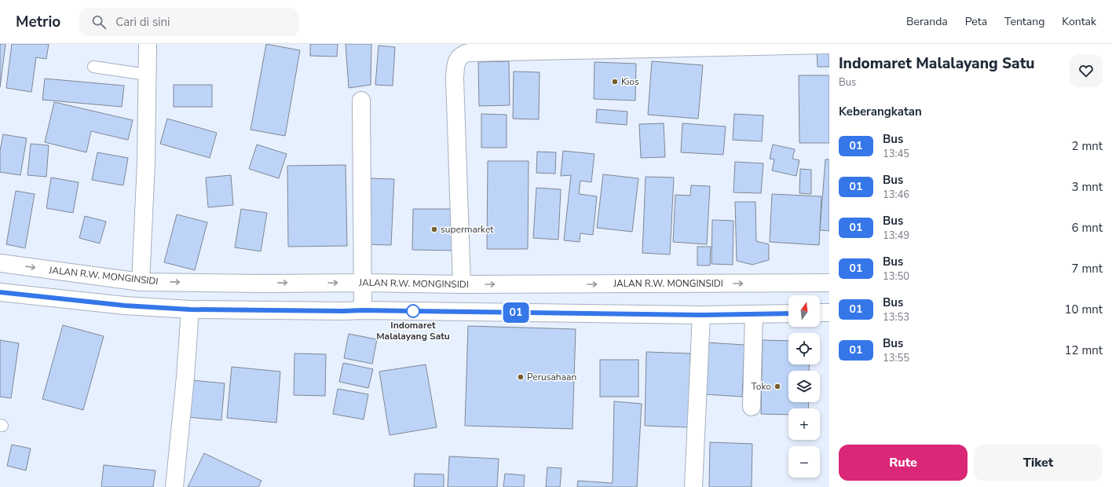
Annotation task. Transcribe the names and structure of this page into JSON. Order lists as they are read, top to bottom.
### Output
{
  "streets": {
    "main road": ["JALAN R.W. MONGINSIDI"]
  },
  "places": [
    "Kios",
    "supermarket",
    "Indomaret Malalayang Satu",
    "Perusahaan",
    "Toko"
  ],
  "lines": ["bus line 01"],
  "north": "top",
  "page": {
    "header": "Metrio",
    "search": "Cari di sini",
    "nav": [
      "Beranda",
      "Peta",
      "Tentang",
      "Kontak"
    ],
    "on_map": "01",
    "heading": [
      ["Indomaret Malalayang Satu", "Bus"],
      "Keberangkatan"
    ],
    "list": [
      {
        "mark": "01",
        "name": "Bus",
        "note": "13:45",
        "value": "2 mnt"
      },
      {
        "mark": "01",
        "name": "Bus",
        "note": "13:46",
        "value": "3 mnt"
      },
      {
        "mark": "01",
        "name": "Bus",
        "note": "13:49",
        "value": "6 mnt"
      },
      {
        "mark": "01",
        "name": "Bus",
        "note": "13:50",
        "value": "7 mnt"
      },
      {
        "mark": "01",
        "name": "Bus",
        "note": "13:53",
        "value": "10 mnt"
      },
      {
        "mark": "01",
        "name": "Bus",
        "note": "13:55",
        "value": "12 mnt"
      }
    ],
    "map_buttons": ["+", "−"],
    "buttons": ["Rute", "Tiket"]
  }
}
